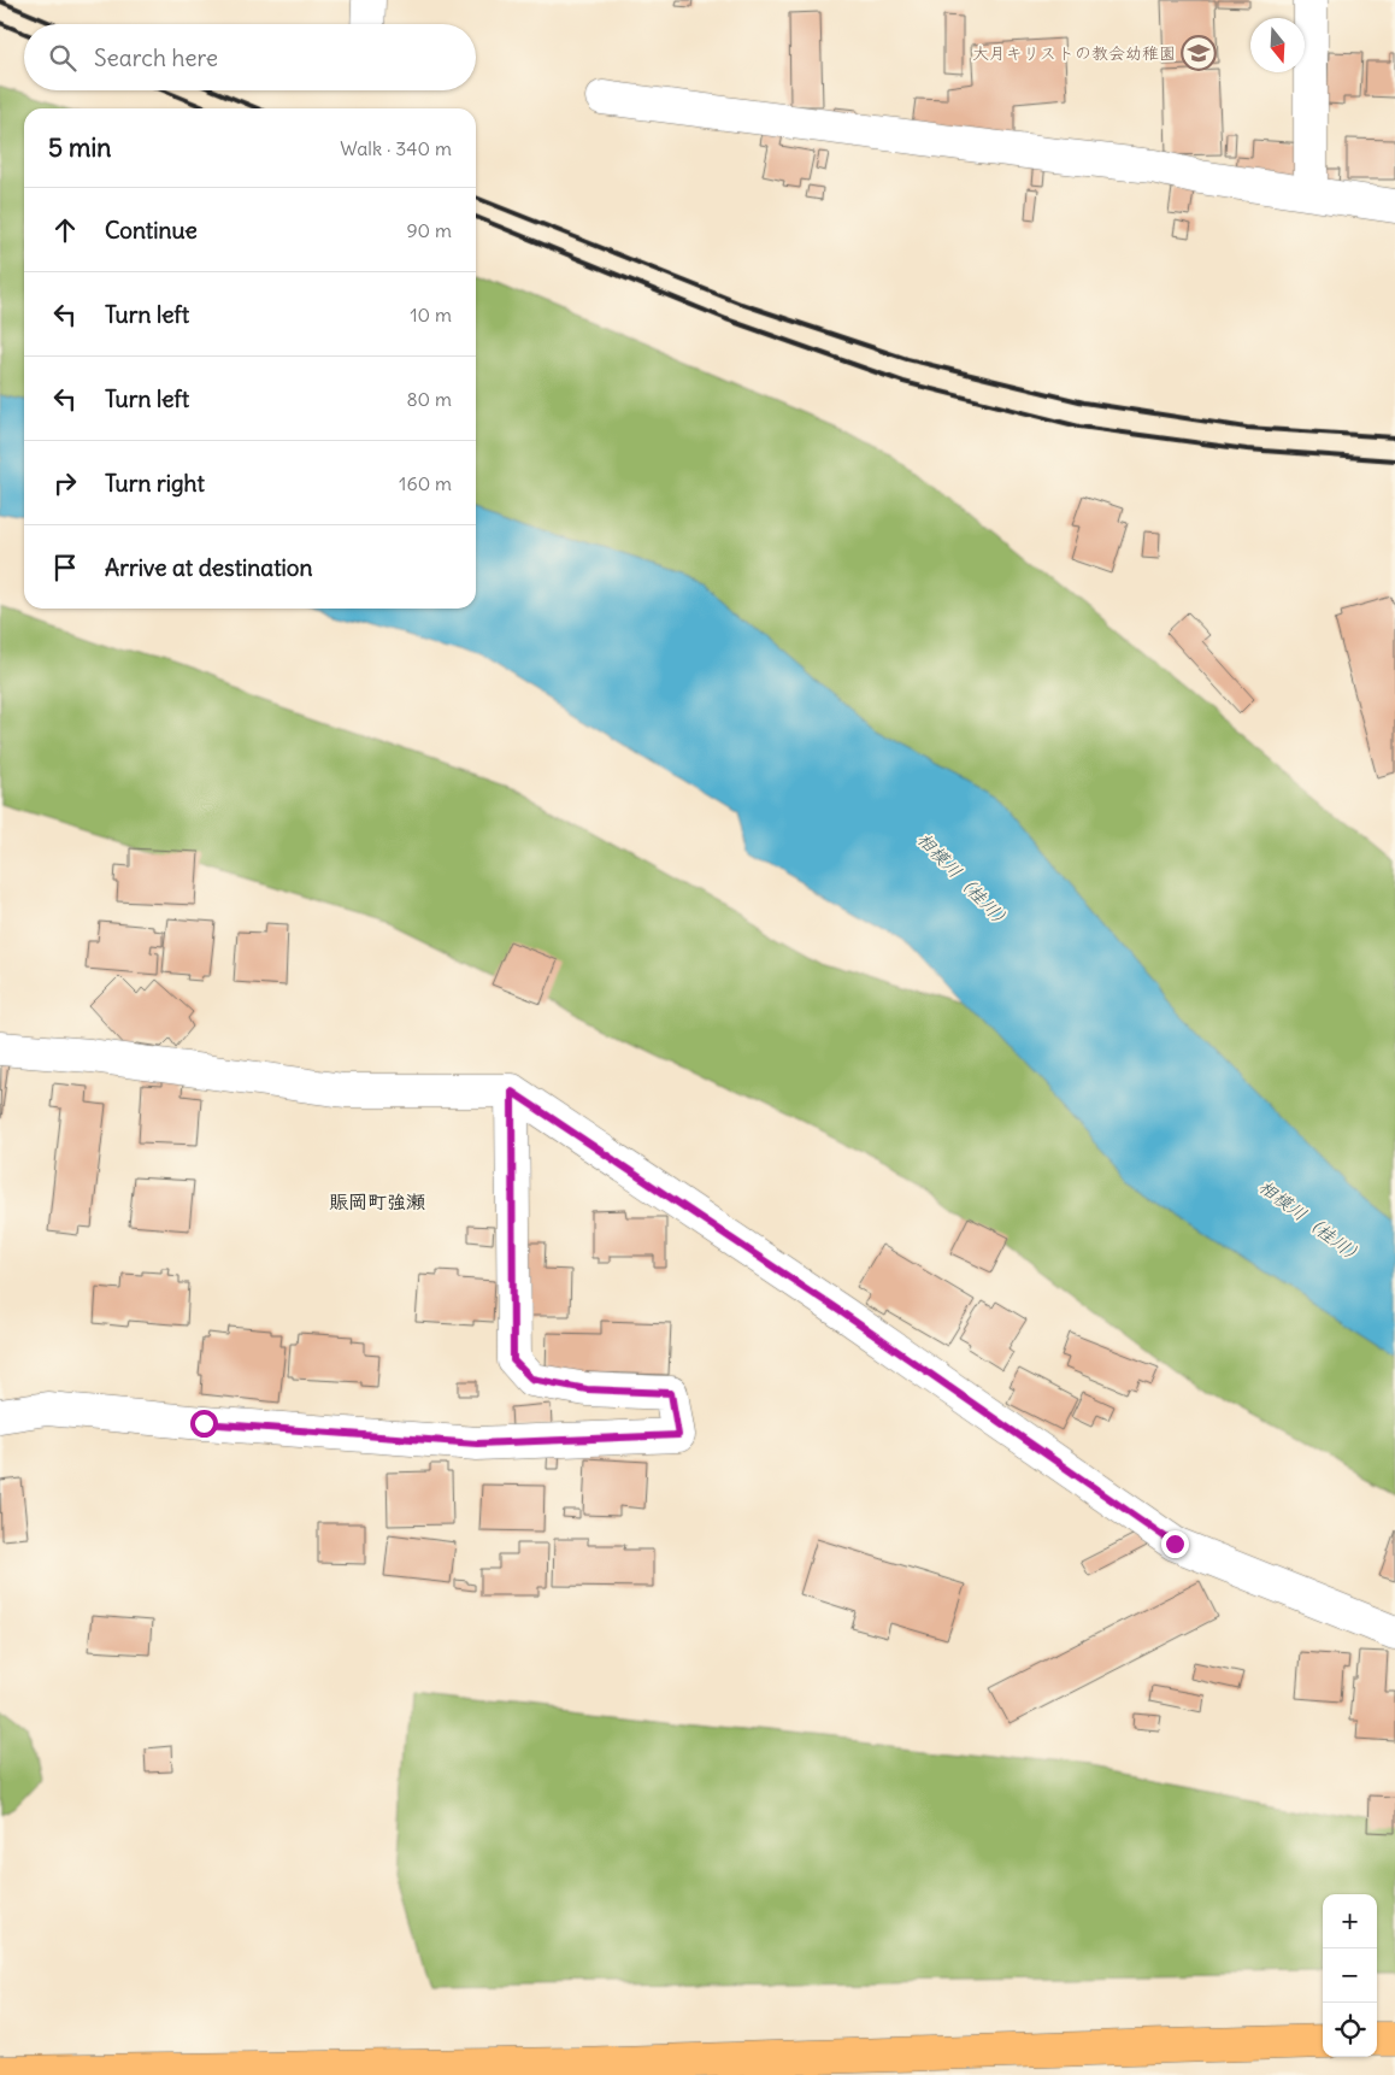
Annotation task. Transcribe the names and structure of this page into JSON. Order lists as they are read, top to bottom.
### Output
{
  "districts": ["賑岡町強瀬"],
  "water": ["相模川（桂川）"],
  "places": {
    "school or university": ["大月キリストの教会幼稚園"]
  },
  "north": "bottom",
  "page": {
    "search": "Search here",
    "heading": ["5 min", "Walk · 340 m"],
    "list": [
      ["Continue", "90 m"],
      ["Turn left", "10 m"],
      ["Turn left", "80 m"],
      ["Turn right", "160 m"],
      "Arrive at destination"
    ],
    "map_buttons": ["+", "−"]
  }
}
